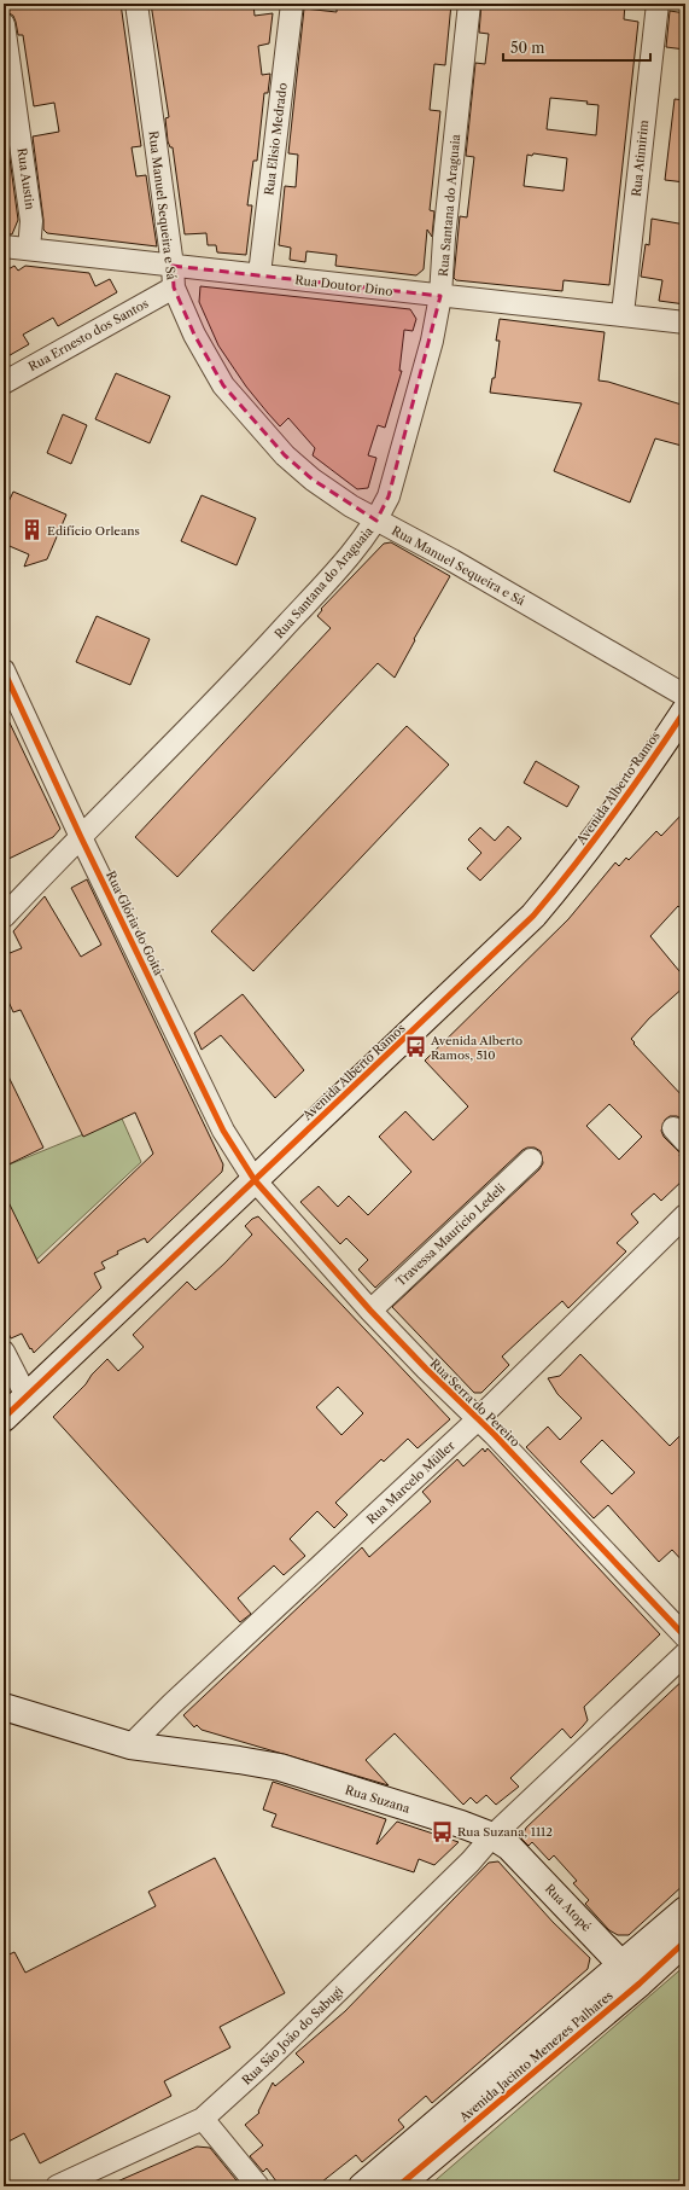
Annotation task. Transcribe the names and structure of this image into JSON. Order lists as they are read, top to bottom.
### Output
{
  "streets": {
    "main road": [
      "Avenida Alberto Ramos",
      "Rua Suzana",
      "Rua Atopé",
      "Avenida Jacinto Menezes Palhares"
    ],
    "street": [
      "Rua Elisio Medrado",
      "Rua Atimirim",
      "Rua Austin",
      "Rua Manuel Sequeira e Sá",
      "Rua Santana do Araguaia",
      "Rua Doutor Dino",
      "Rua Ernesto dos Santos",
      "Rua Glória do Goitá",
      "Travessa Maurício Ledeli",
      "Rua Serra do Pereiro",
      "Rua Marcelo Müller",
      "Rua São João do Sabugi"
    ]
  },
  "crossings": [
    ["Rua Elisio Medrado", "Rua Doutor Dino"],
    ["Rua Atimirim", "Rua Doutor Dino"],
    ["Rua Austin", "Rua Doutor Dino"],
    ["Rua Manuel Sequeira e Sá", "Rua Santana do Araguaia"],
    ["Rua Manuel Sequeira e Sá", "Rua Doutor Dino"],
    ["Rua Manuel Sequeira e Sá", "Rua Ernesto dos Santos"],
    ["Rua Santana do Araguaia", "Rua Doutor Dino"],
    ["Rua Santana do Araguaia", "Rua Glória do Goitá"],
    ["Avenida Alberto Ramos", "Rua Glória do Goitá"],
    ["Avenida Alberto Ramos", "Rua Serra do Pereiro"],
    ["Rua Glória do Goitá", "Rua Serra do Pereiro"],
    ["Travessa Maurício Ledeli", "Rua Serra do Pereiro"],
    ["Rua Serra do Pereiro", "Rua Marcelo Müller"],
    ["Rua Marcelo Müller", "Rua Suzana"],
    ["Rua Suzana", "Rua Atopé"],
    ["Rua Suzana", "Rua São João do Sabugi"],
    ["Rua Atopé", "Rua São João do Sabugi"],
    ["Rua Atopé", "Avenida Jacinto Menezes Palhares"]
  ],
  "places": {
    "building": ["Edifício Orleans"],
    "bus stop": ["Avenida Alberto Ramos, 510", "Rua Suzana, 1112"]
  },
  "scale_bar": "50 m"
}
